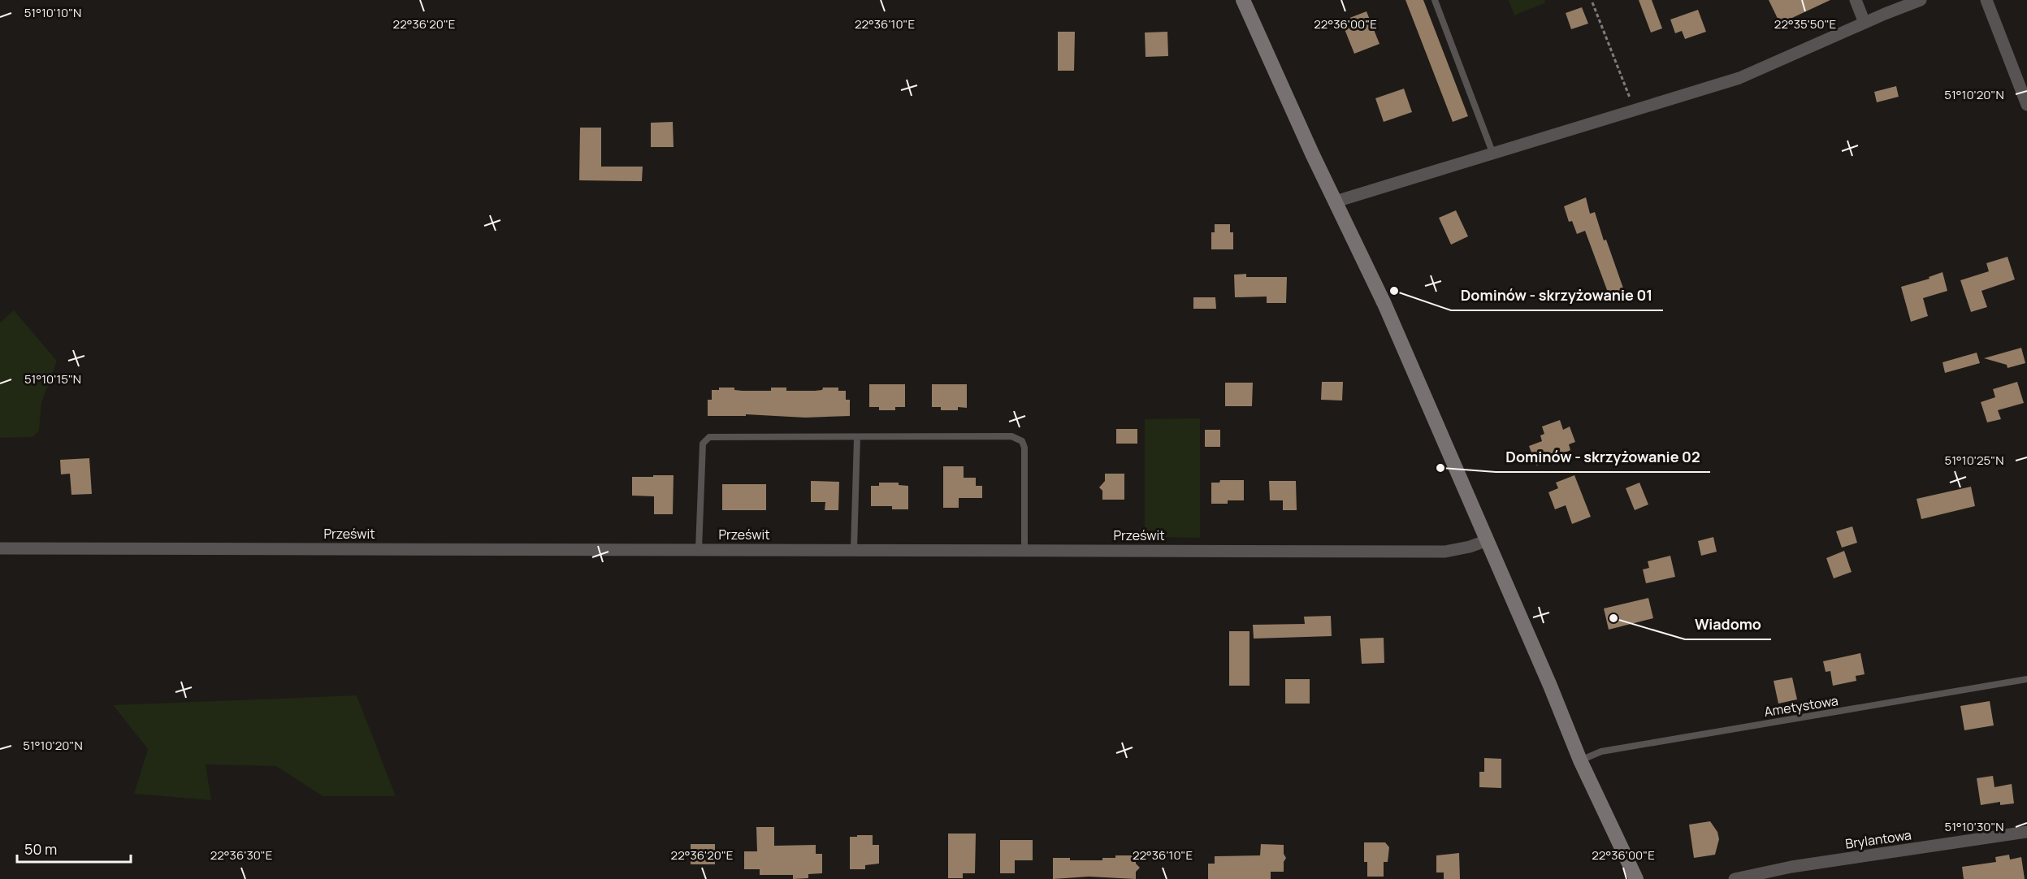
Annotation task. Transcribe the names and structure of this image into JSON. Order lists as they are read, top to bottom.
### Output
{
  "streets": {
    "street": ["Prześwit", "Brylantowa"],
    "lane": ["Ametystowa"]
  },
  "places": ["Dominów - skrzyżowanie 01", "Dominów - skrzyżowanie 02", "Wiadomo"],
  "scale_bar": "50 m",
  "coordinates": [
    "51°10'10\"N",
    "22°36'20\"E",
    "22°36'10\"E",
    "22°36'00\"E",
    "22°35'50\"E",
    "51°10'20\"N",
    "51°10'15\"N",
    "51°10'25\"N",
    "51°10'30\"N",
    "22°36'30\"E"
  ]
}
